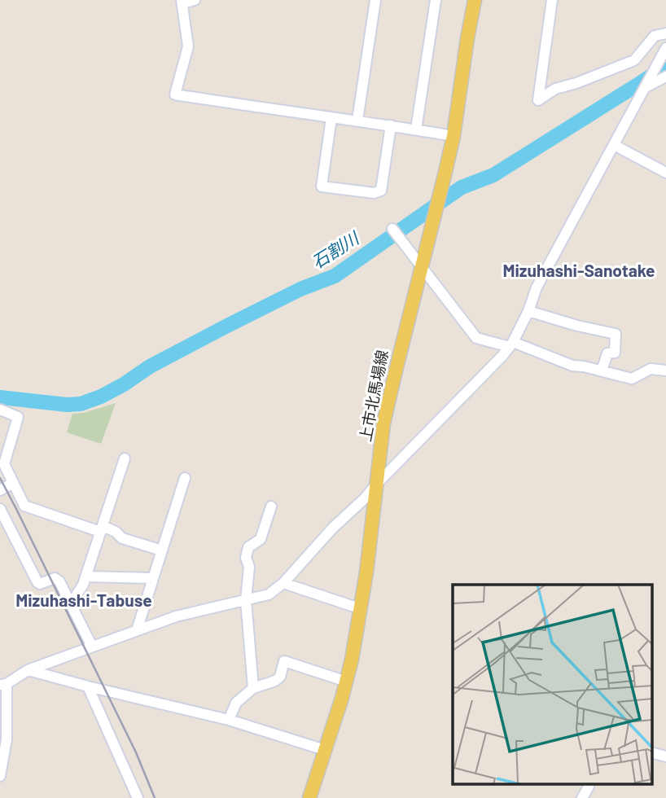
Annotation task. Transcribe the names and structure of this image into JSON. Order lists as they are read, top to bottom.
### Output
{
  "streets": {
    "main road": ["上市北馬場線"]
  },
  "districts": ["Mizuhashi-Sanotake", "Mizuhashi-Tabuse"],
  "water": ["石割川"]
}
